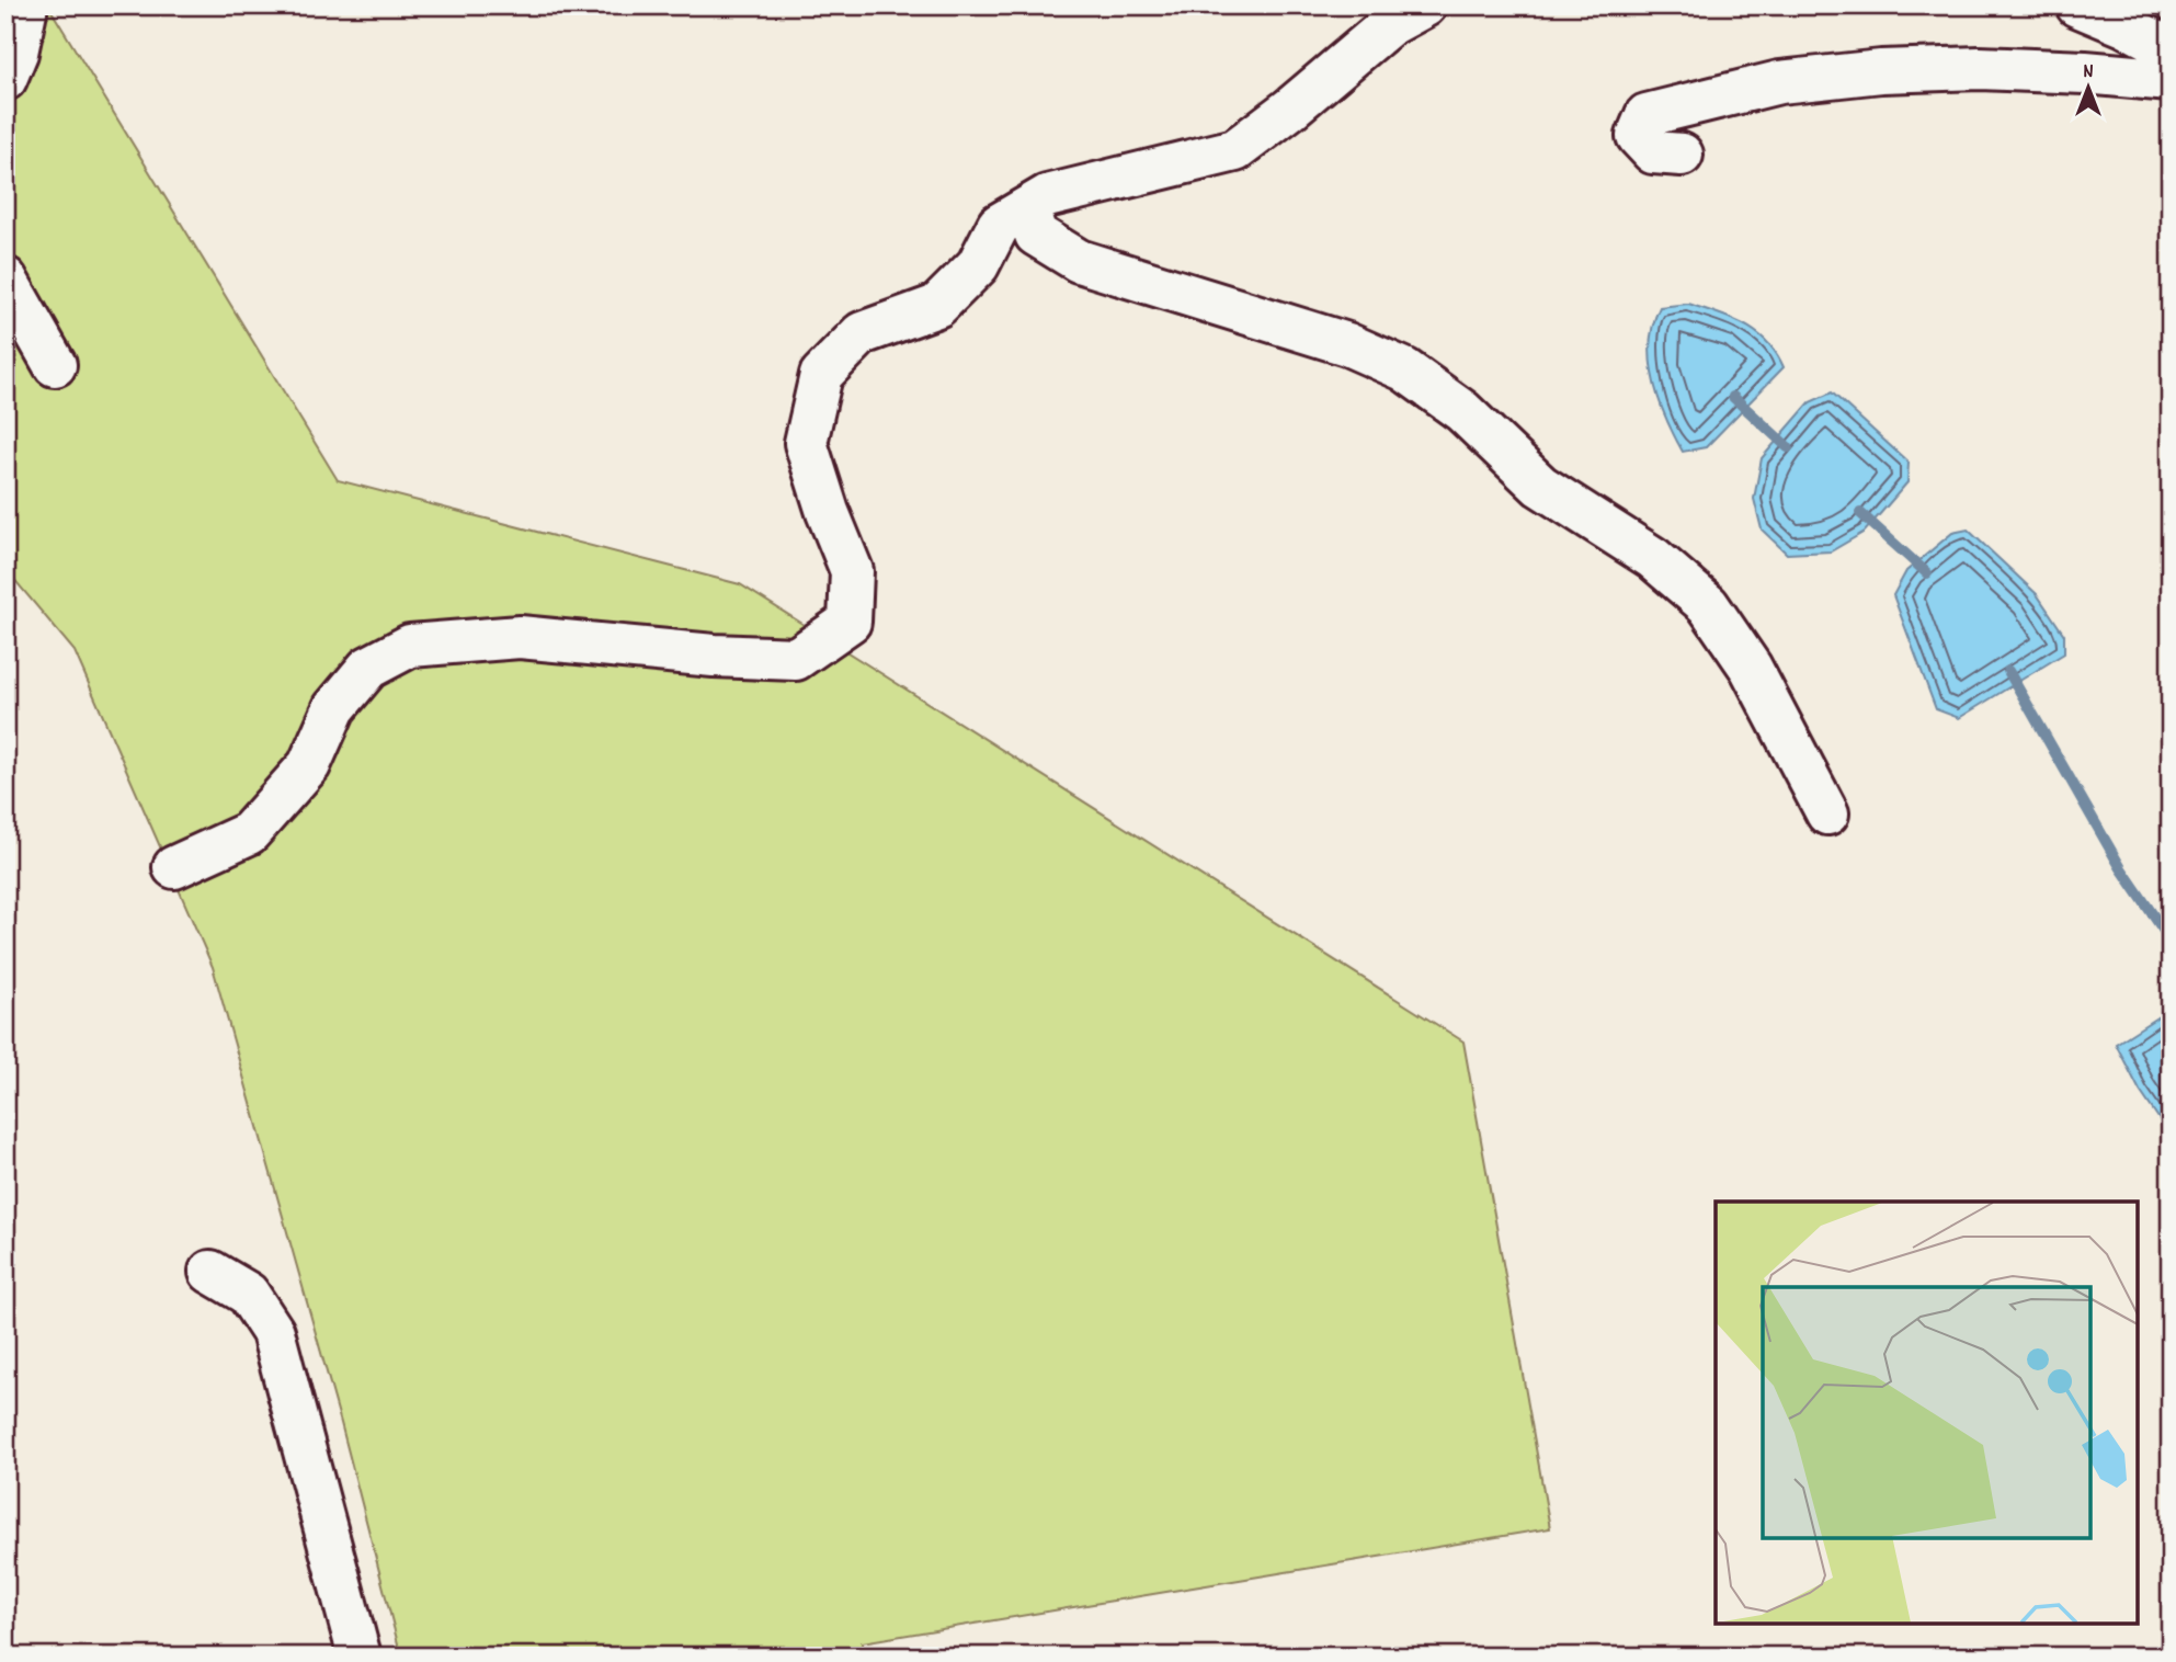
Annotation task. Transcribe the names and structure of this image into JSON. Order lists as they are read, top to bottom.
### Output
{
  "north": "top"
}
